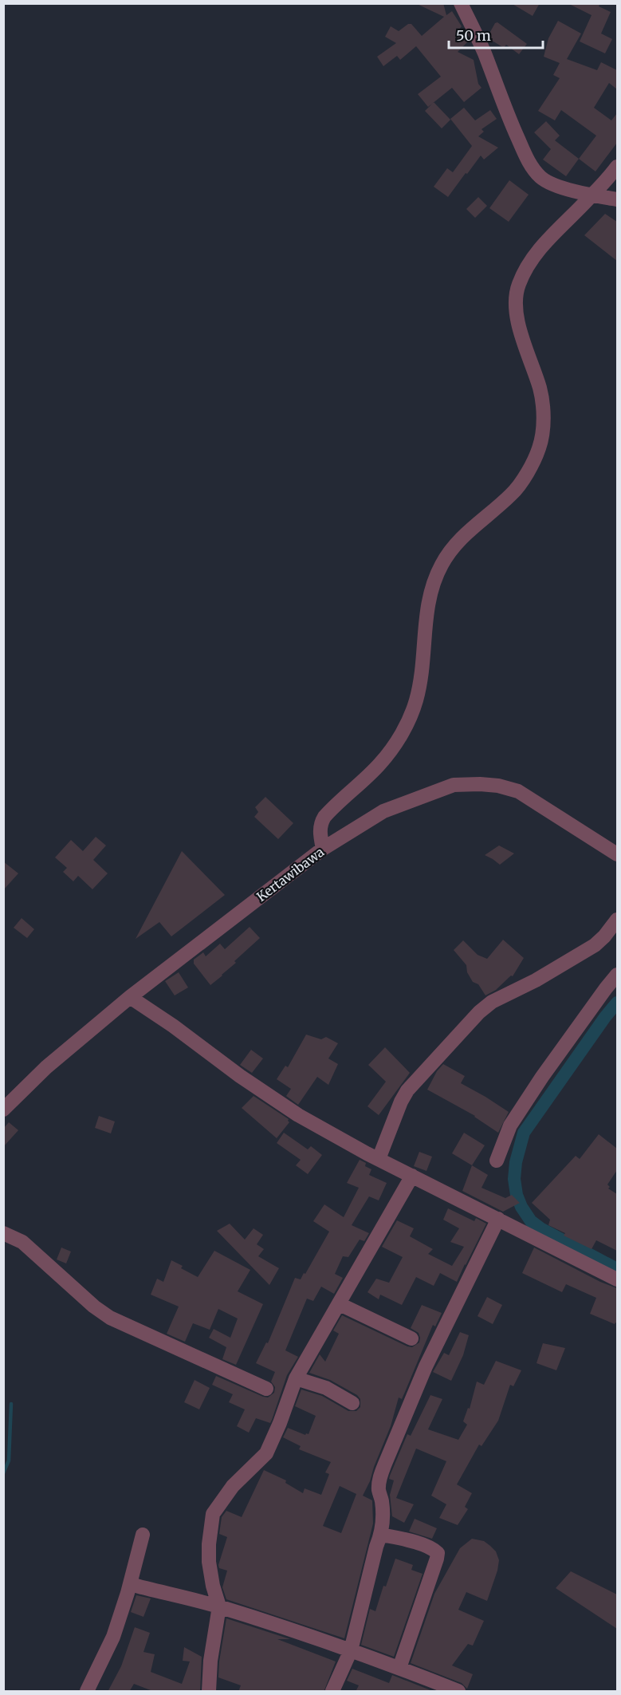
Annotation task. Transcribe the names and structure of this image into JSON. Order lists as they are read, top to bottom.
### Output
{
  "streets": {
    "street": ["Kertawibawa"]
  },
  "scale_bar": "50 m"
}
